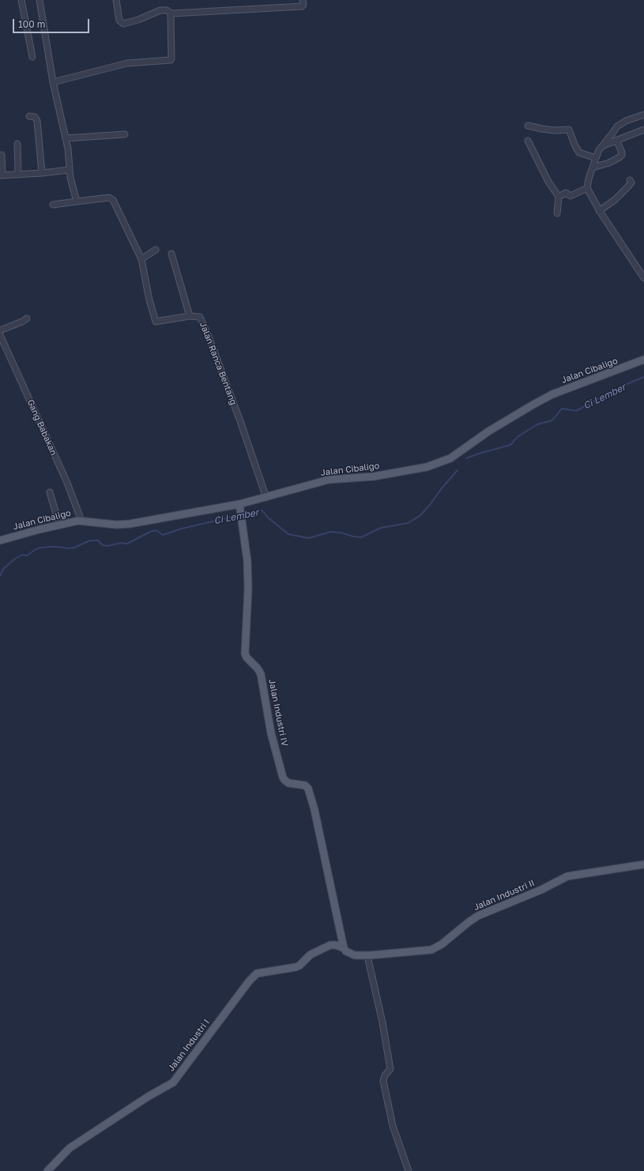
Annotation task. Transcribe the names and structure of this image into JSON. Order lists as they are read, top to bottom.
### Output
{
  "streets": {
    "main road": [
      "Jalan Cibaligo",
      "Jalan Industri IV",
      "Jalan Industri II",
      "Jalan Industri I"
    ],
    "street": ["Jalan Ranca Bentang", "Gang Babakan"]
  },
  "crossings": [
    ["Jalan Ranca Bentang", "Jalan Cibaligo"],
    ["Jalan Cibaligo", "Gang Babakan"],
    ["Jalan Cibaligo", "Jalan Industri IV"],
    ["Jalan Industri IV", "Jalan Industri II"],
    ["Jalan Industri IV", "Jalan Industri I"],
    ["Jalan Industri II", "Jalan Industri I"]
  ],
  "water": ["Ci Lember"],
  "scale_bar": "100 m"
}
